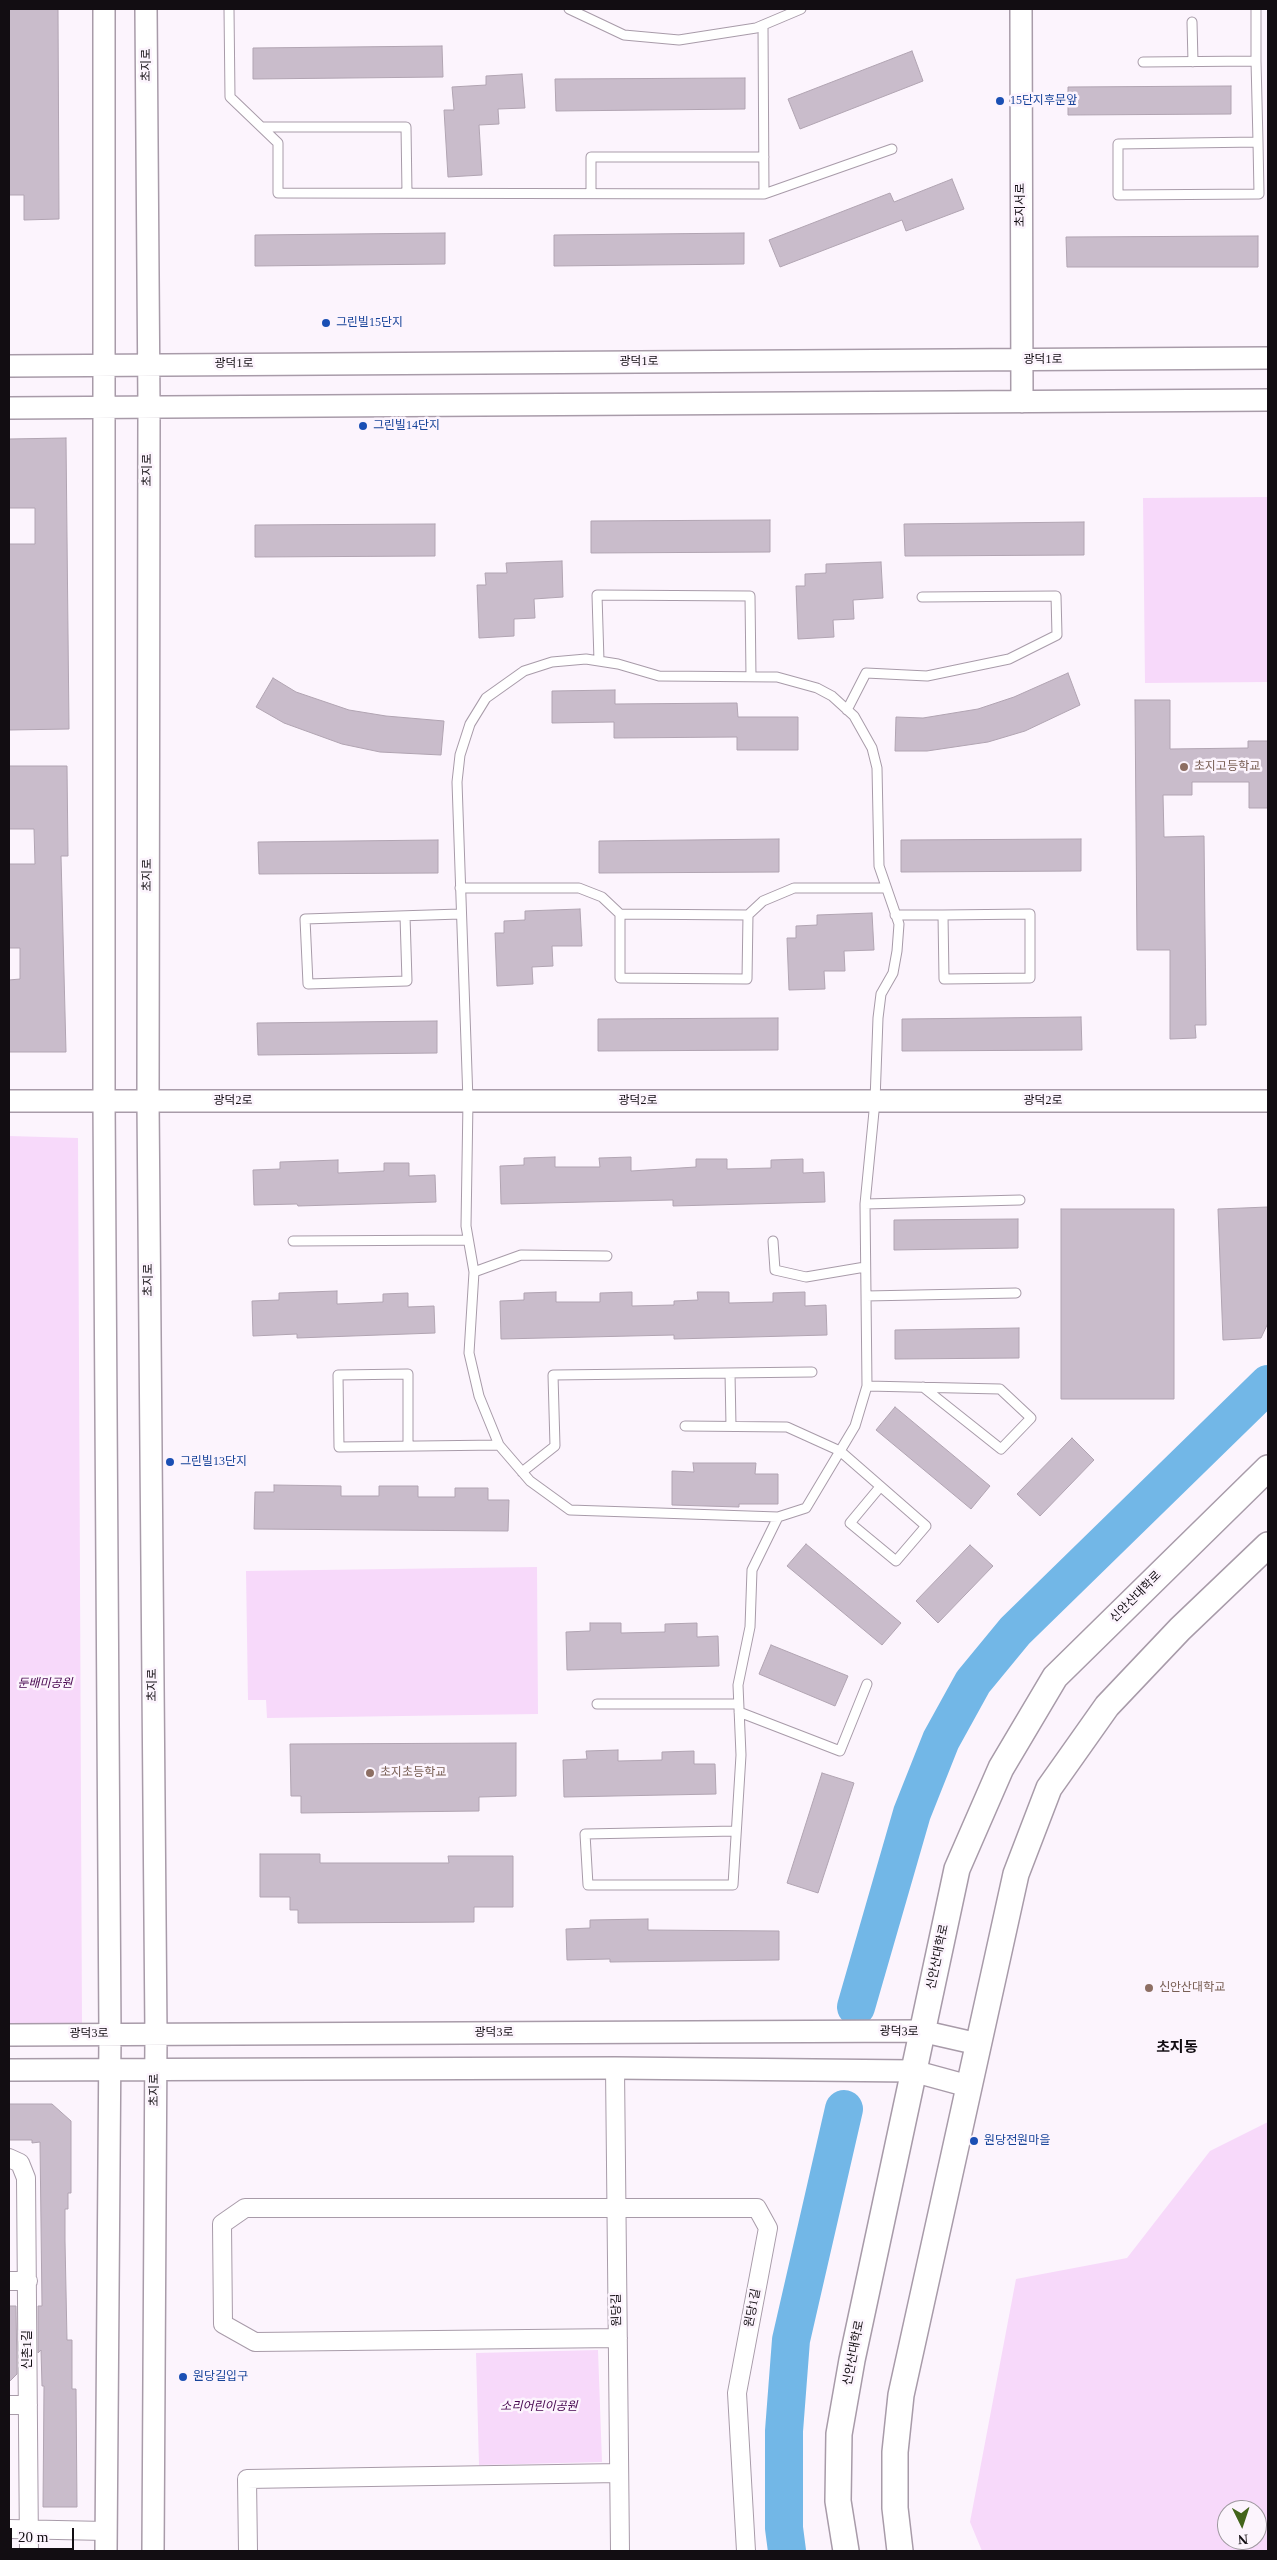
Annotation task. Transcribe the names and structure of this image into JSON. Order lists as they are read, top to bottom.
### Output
{
  "streets": {
    "main road": ["신안산대학로"],
    "street": [
      "초지로",
      "초지서로",
      "광덕1로",
      "광덕2로",
      "광덕3로",
      "원당1길",
      "원당길",
      "신촌1길"
    ]
  },
  "crossings": [
    ["초지로", "광덕1로"],
    ["초지로", "광덕2로"],
    ["초지로", "광덕3로"],
    ["초지서로", "광덕1로"],
    ["신안산대학로", "광덕3로"],
    ["원당1길", "원당길"]
  ],
  "districts": ["초지동"],
  "parks": ["둔배미공원", "소리어린이공원"],
  "places": [
    "15단지후문앞",
    "그린빌15단지",
    "그린빌14단지",
    "초지고등학교",
    "그린빌13단지",
    "초지초등학교",
    "신안산대학교",
    "원당전원마을",
    "원당길입구"
  ],
  "scale_bar": "20 m",
  "north": "bottom"
}
